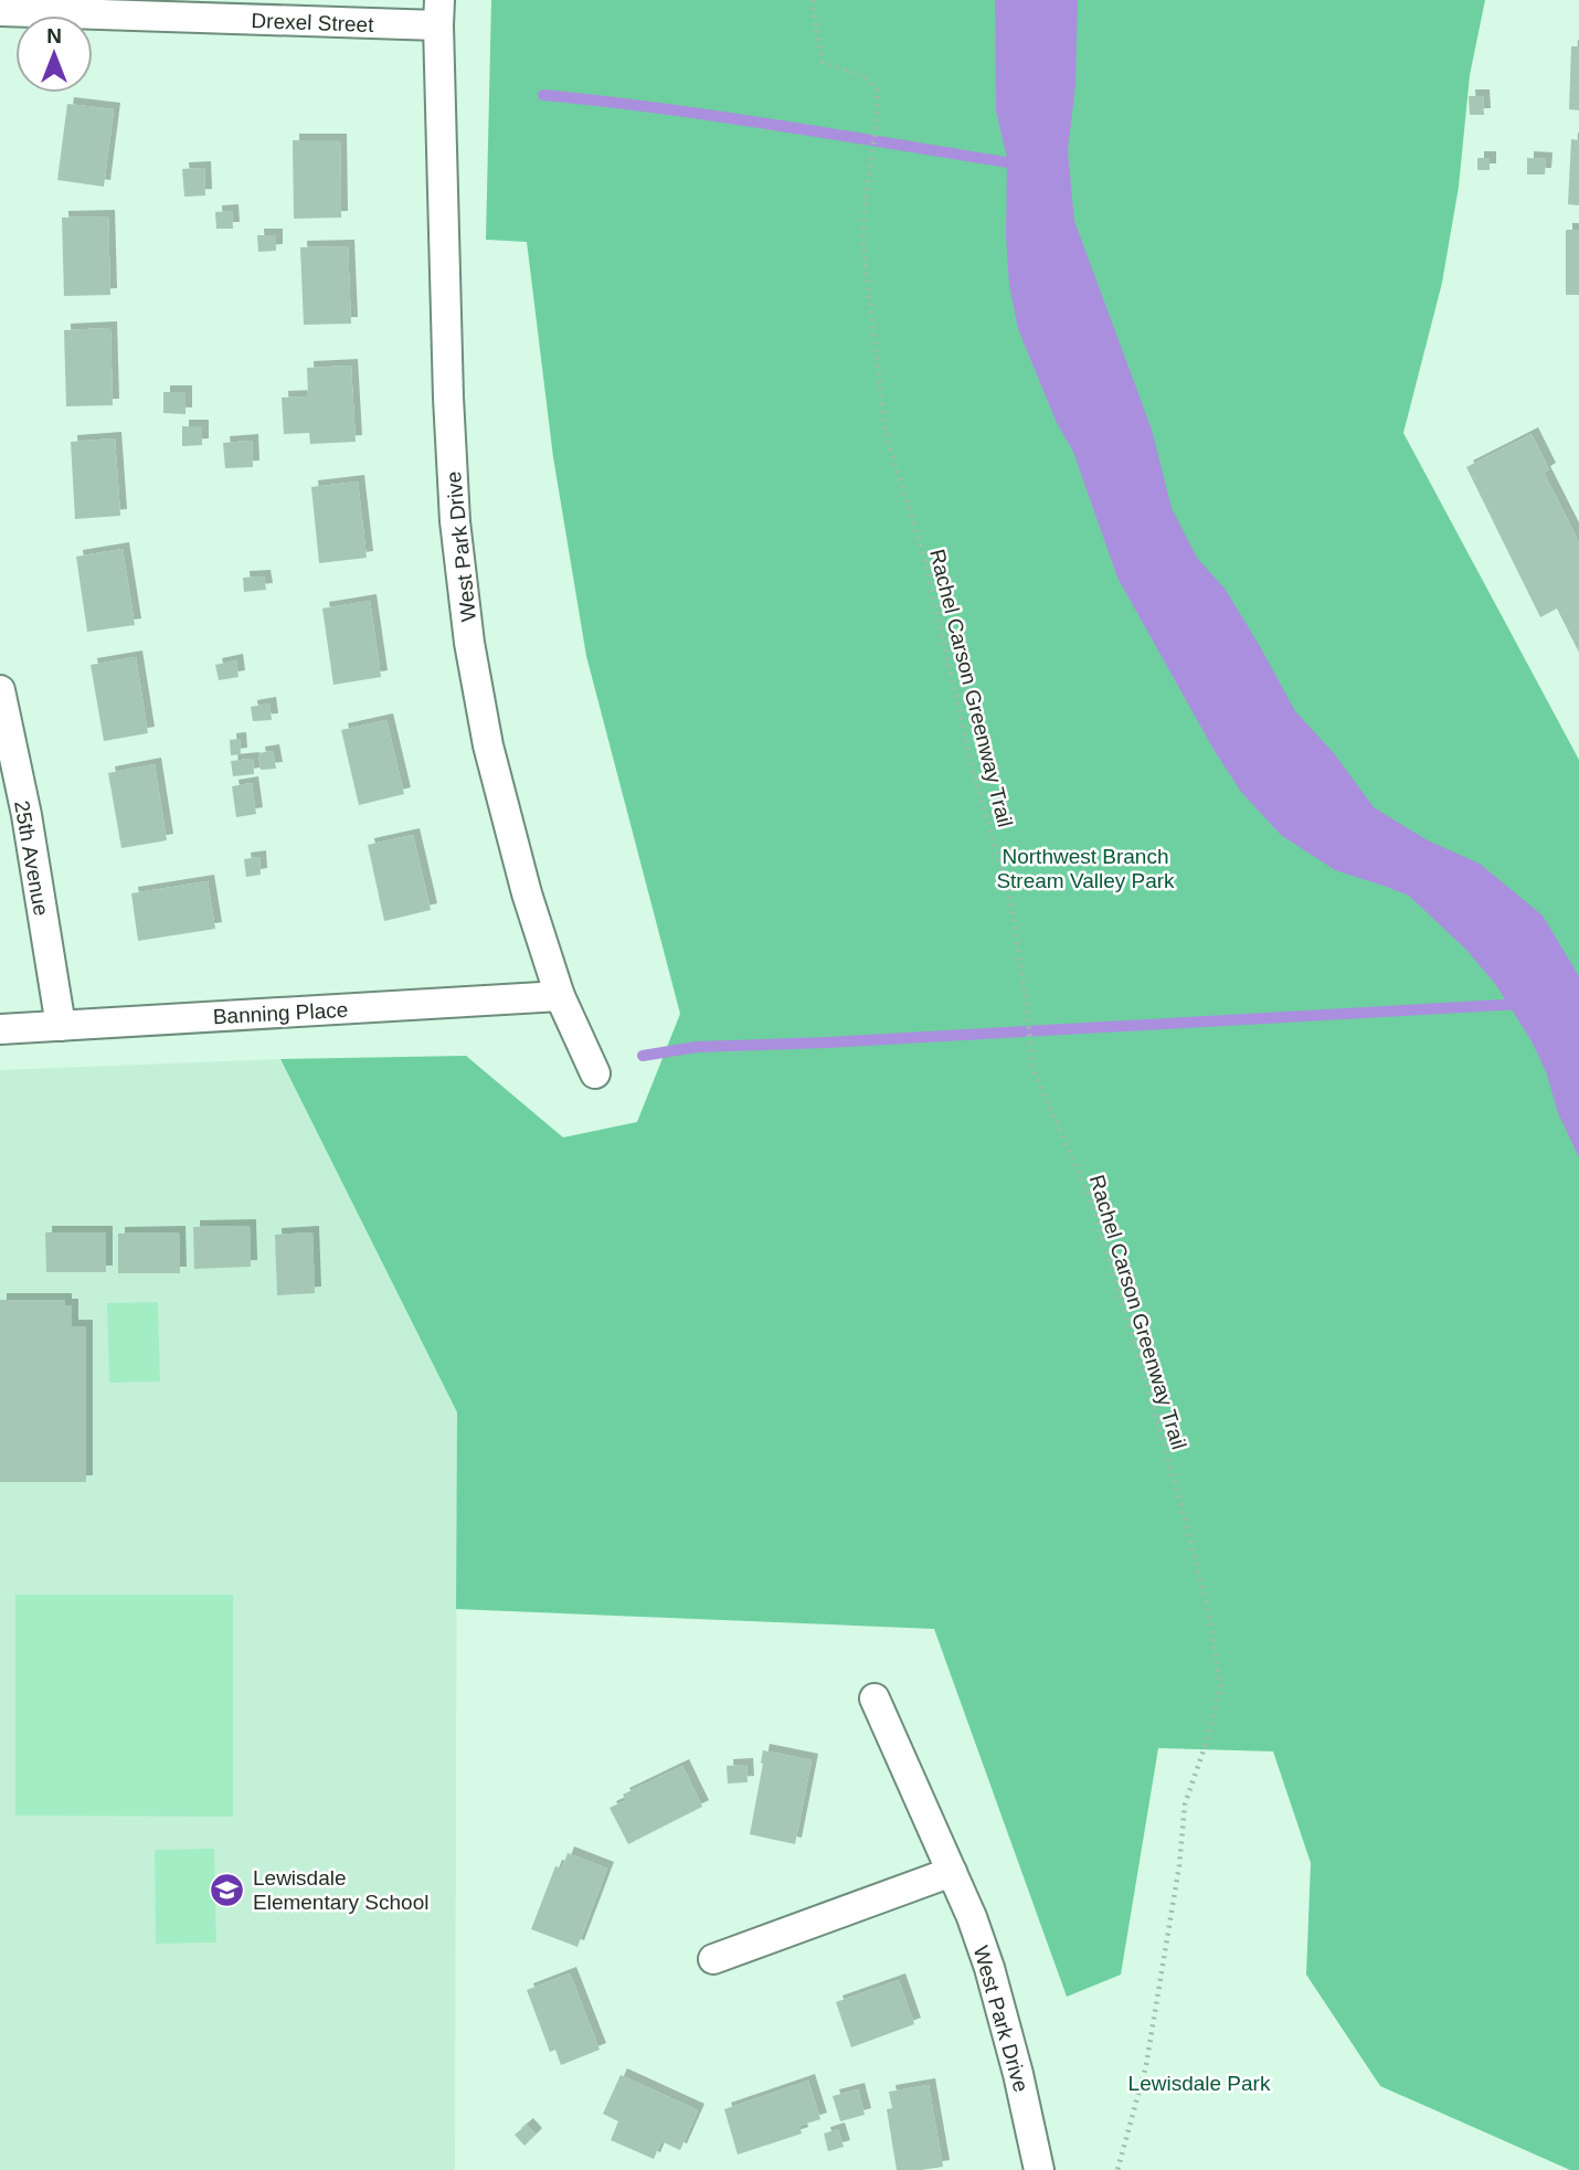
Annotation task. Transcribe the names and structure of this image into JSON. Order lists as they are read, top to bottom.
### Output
{
  "streets": {
    "street": [
      "Drexel Street",
      "West Park Drive",
      "25th Avenue",
      "Banning Place"
    ],
    "path": ["Rachel Carson Greenway Trail"]
  },
  "crossings": [
    ["Drexel Street", "West Park Drive"],
    ["West Park Drive", "Banning Place"],
    ["25th Avenue", "Banning Place"]
  ],
  "parks": ["Northwest Branch Stream Valley Park", "Lewisdale Park"],
  "places": {
    "school or university": ["Lewisdale Elementary School"]
  },
  "north": "top"
}
